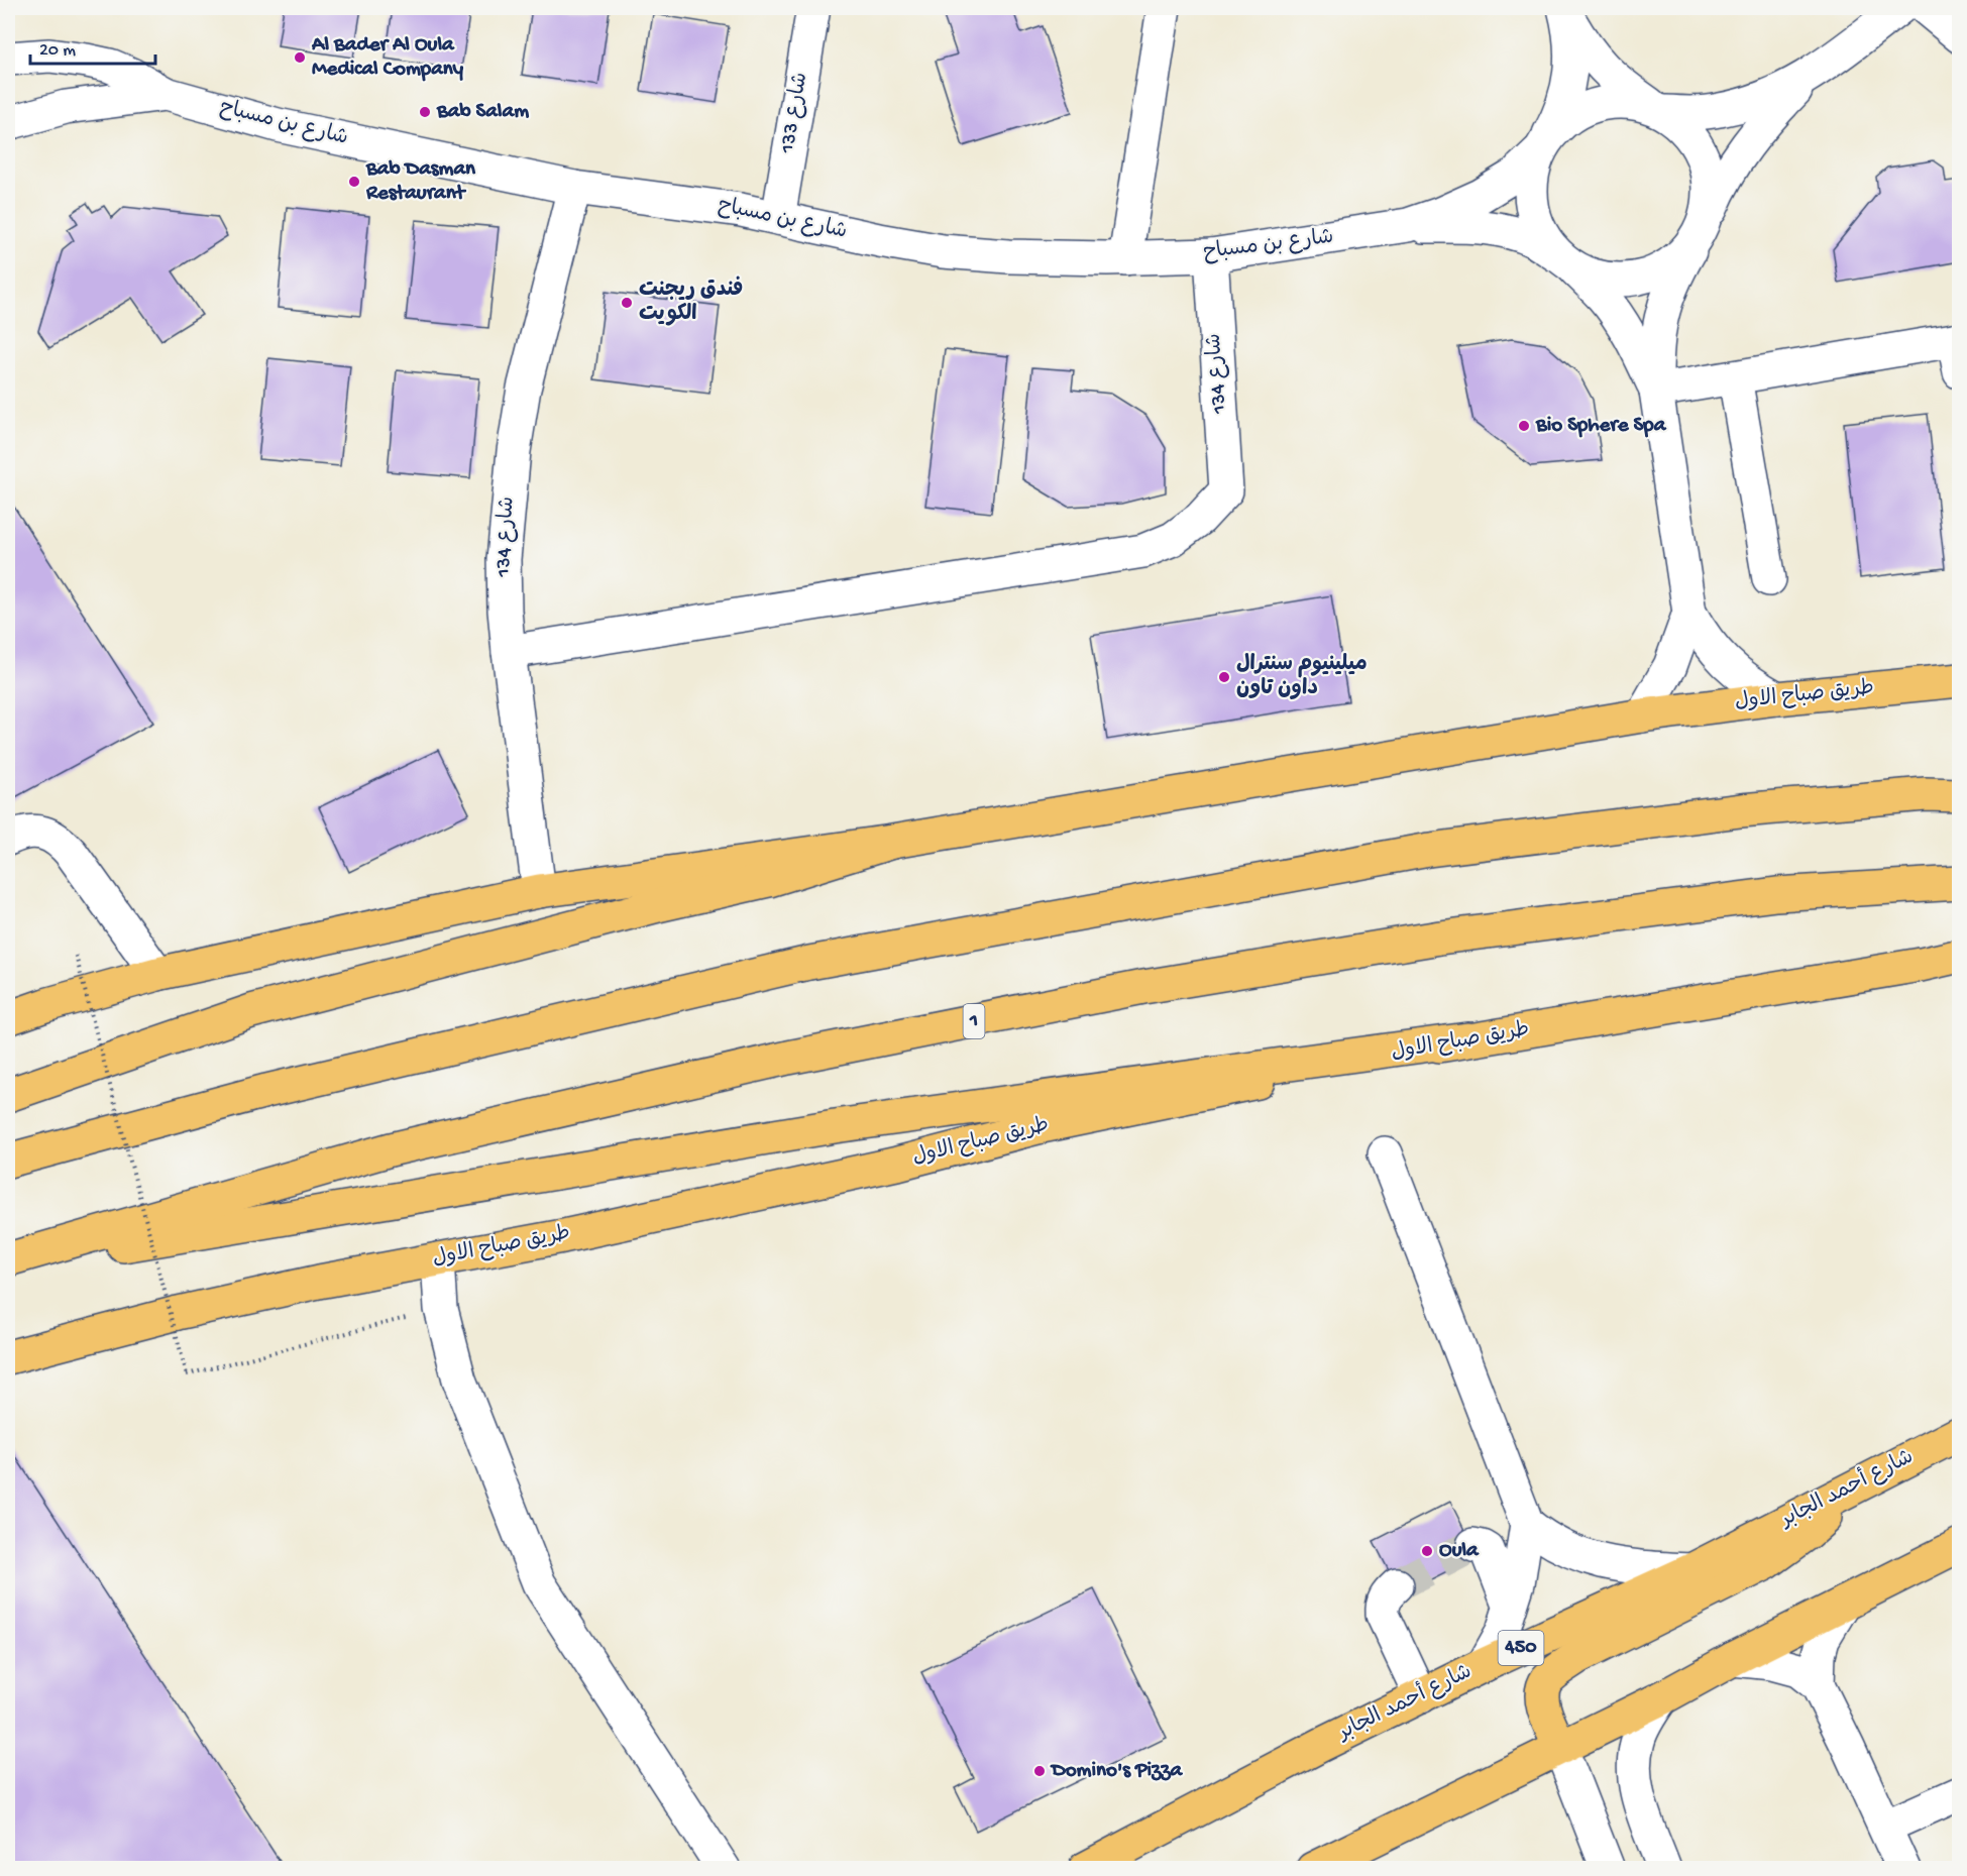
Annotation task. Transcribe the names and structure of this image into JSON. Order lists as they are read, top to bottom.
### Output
{
  "streets": {
    "main road": [
      "طريق صباح الاول",
      "1",
      "شارع أحمد الجابر",
      "450"
    ],
    "street": ["شارع 133", "شارع بن مسباح", "شارع 134"]
  },
  "crossings": [
    ["شارع 133", "شارع بن مسباح"],
    ["شارع بن مسباح", "شارع 134"],
    ["شارع 134", "طريق صباح الاول"]
  ],
  "places": [
    "Al Bader Al Oula Medical Company",
    "Bab Salam",
    "Bab Dasman Restaurant",
    "فندق ريجنت الكويت",
    "Bio Sphere Spa",
    "ميلينيوم سنترال داون تاون",
    "Oula",
    "Domino's Pizza"
  ],
  "scale_bar": "20 m"
}
